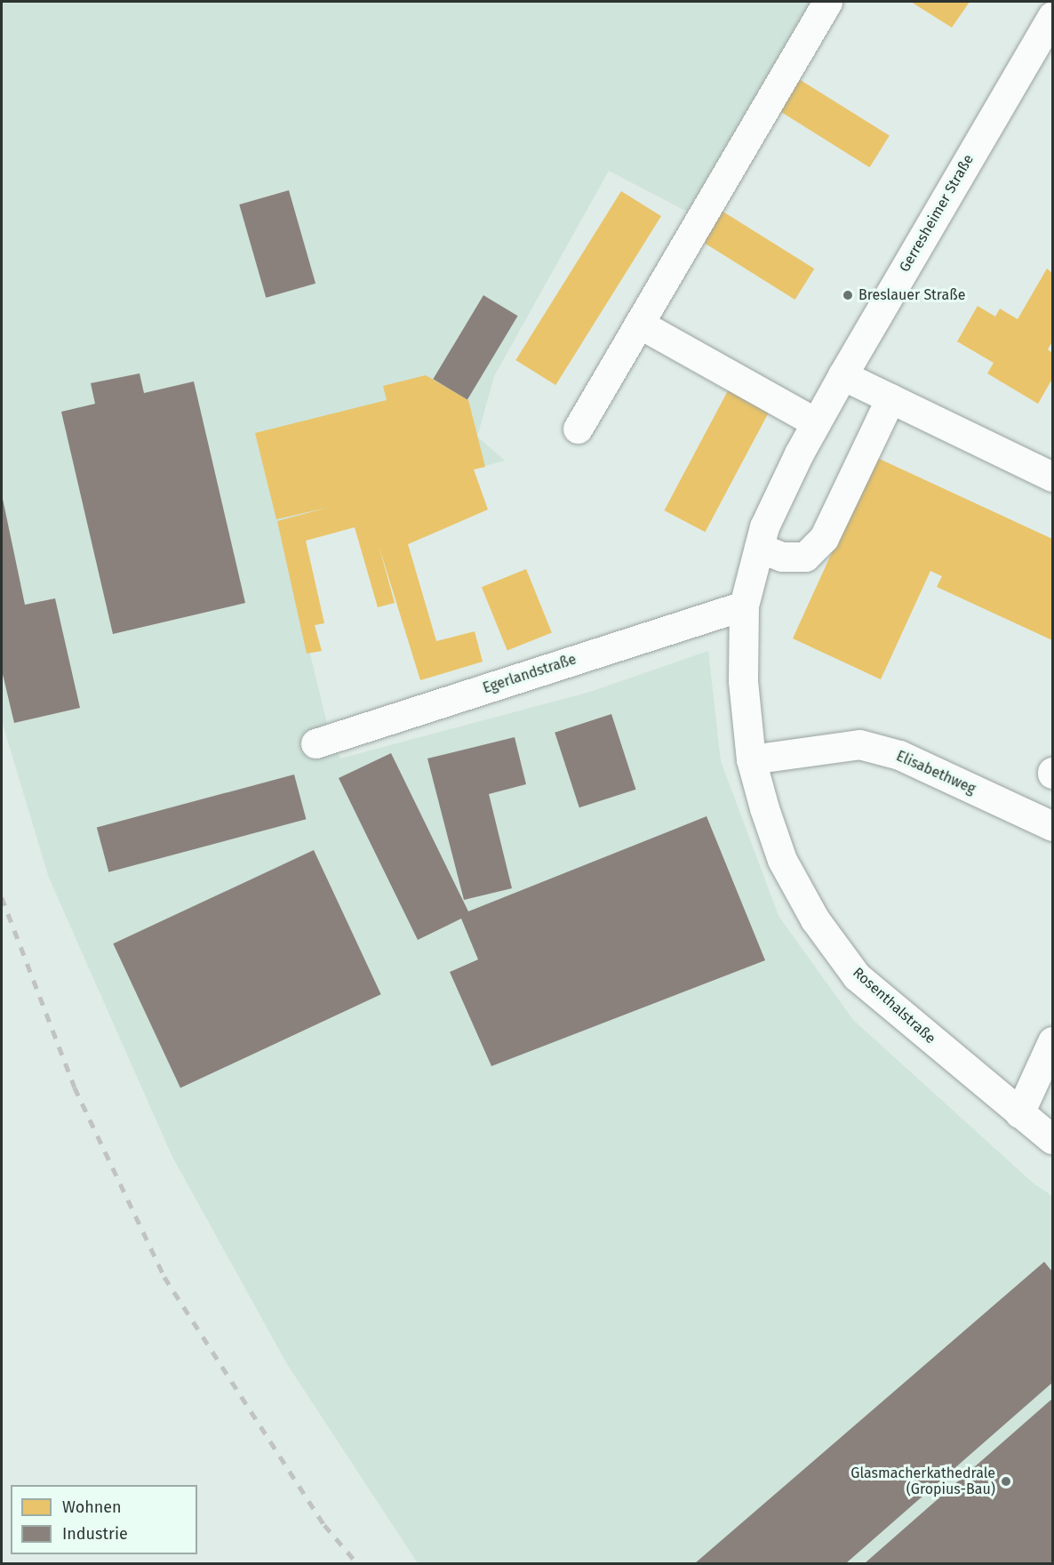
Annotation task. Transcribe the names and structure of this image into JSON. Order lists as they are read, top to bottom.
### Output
{
  "streets": {
    "street": [
      "Gerresheimer Straße",
      "Egerlandstraße",
      "Elisabethweg",
      "Rosenthalstraße"
    ]
  },
  "crossings": [
    ["Gerresheimer Straße", "Rosenthalstraße"],
    ["Egerlandstraße", "Rosenthalstraße"],
    ["Elisabethweg", "Rosenthalstraße"]
  ],
  "places": ["Breslauer Straße", "Glasmacherkathedrale (Gropius-Bau)"],
  "legend": ["Wohnen", "Industrie"]
}
